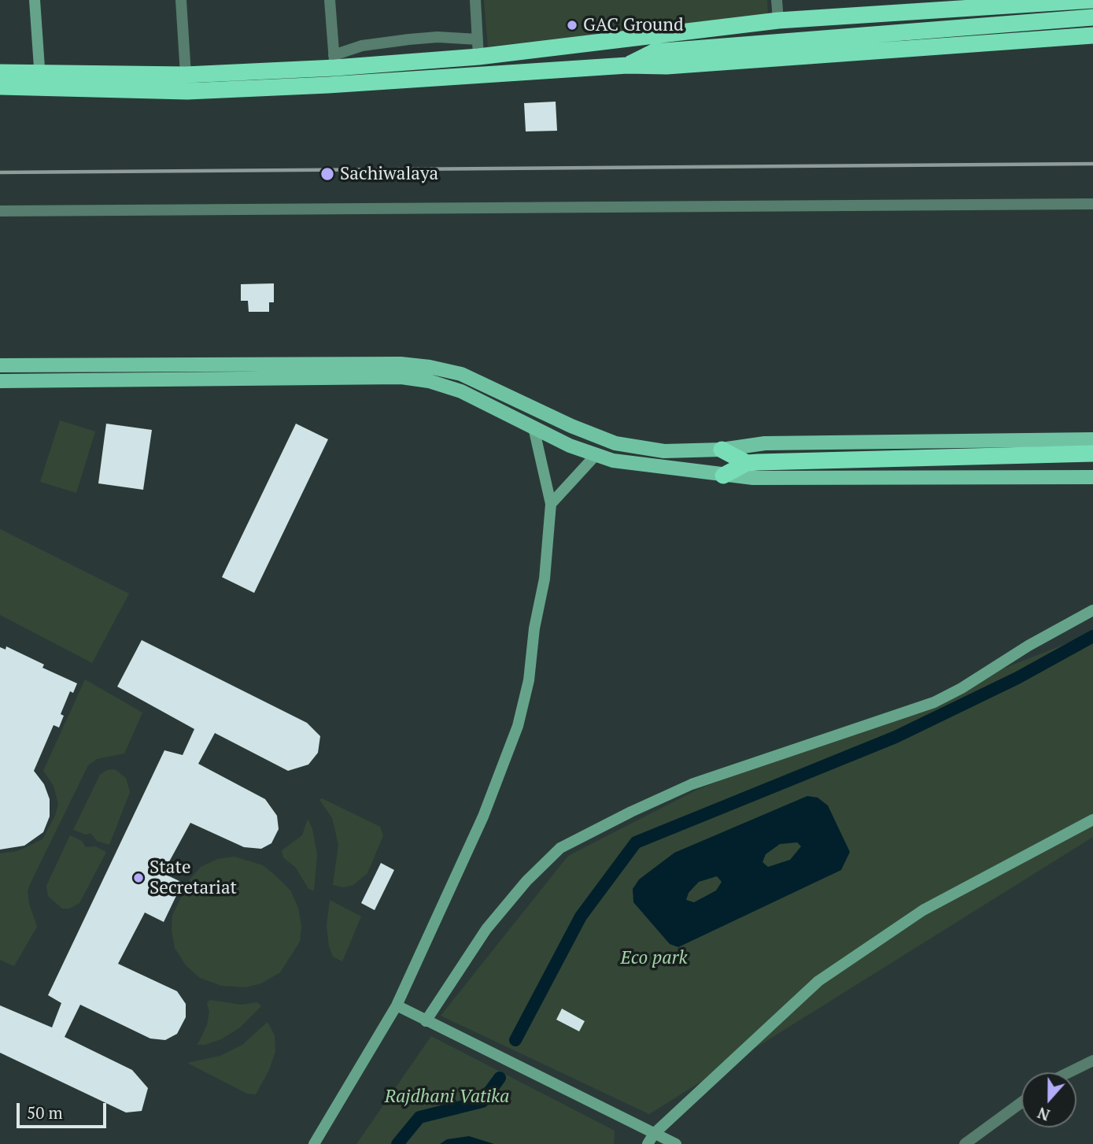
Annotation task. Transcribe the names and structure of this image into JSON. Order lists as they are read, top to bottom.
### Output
{
  "parks": ["Eco park", "Rajdhani Vatika"],
  "places": ["GAC Ground", "Sachiwalaya", "State Secretariat"],
  "scale_bar": "50 m",
  "north": "bottom"
}
